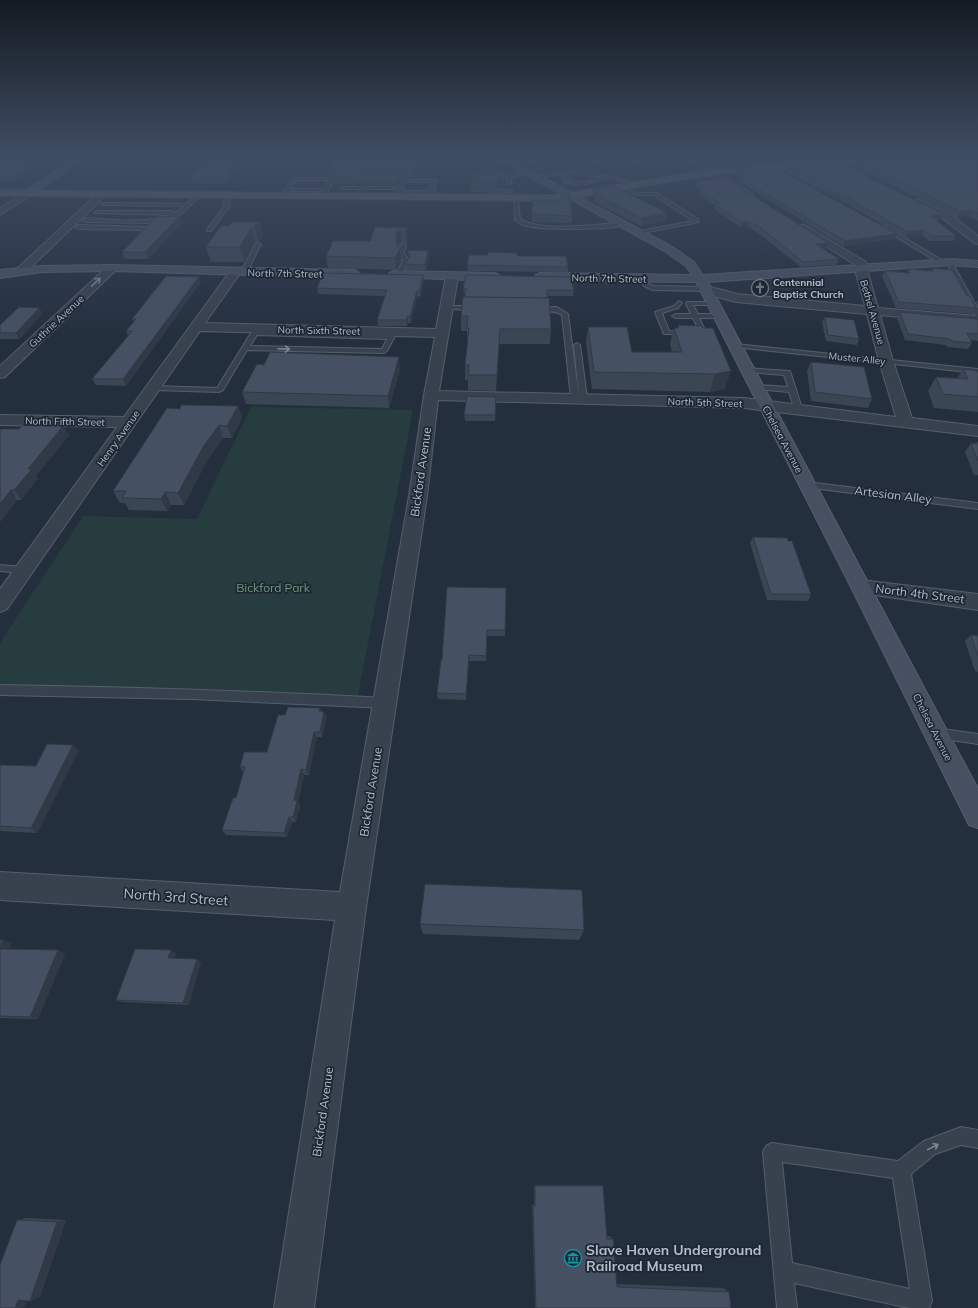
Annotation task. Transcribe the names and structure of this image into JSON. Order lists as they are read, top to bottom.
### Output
{
  "streets": {
    "street": [
      "North 7th Street",
      "Bethel Avenue",
      "Guthrie Avenue",
      "North Sixth Street",
      "North 5th Street",
      "North Fifth Street",
      "Henry Avenue",
      "Chelsea Avenue",
      "Bickford Avenue",
      "North 4th Street",
      "North 3rd Street"
    ],
    "lane": ["Muster Alley", "Artesian Alley"]
  },
  "crossings": [
    ["North 7th Street", "Bethel Avenue"],
    ["North 7th Street", "Guthrie Avenue"],
    ["North 7th Street", "Henry Avenue"],
    ["North 7th Street", "Chelsea Avenue"],
    ["Bethel Avenue", "Muster Alley"],
    ["Bethel Avenue", "North 5th Street"],
    ["North Sixth Street", "Henry Avenue"],
    ["North Sixth Street", "Bickford Avenue"],
    ["Muster Alley", "Chelsea Avenue"],
    ["North 5th Street", "Chelsea Avenue"],
    ["North 5th Street", "Bickford Avenue"],
    ["North Fifth Street", "Henry Avenue"],
    ["Chelsea Avenue", "Artesian Alley"],
    ["Chelsea Avenue", "North 4th Street"],
    ["Bickford Avenue", "North 3rd Street"]
  ],
  "parks": ["Bickford Park"],
  "places": {
    "church": ["Centennial Baptist Church"],
    "museum": ["Slave Haven Underground Railroad Museum"]
  }
}
